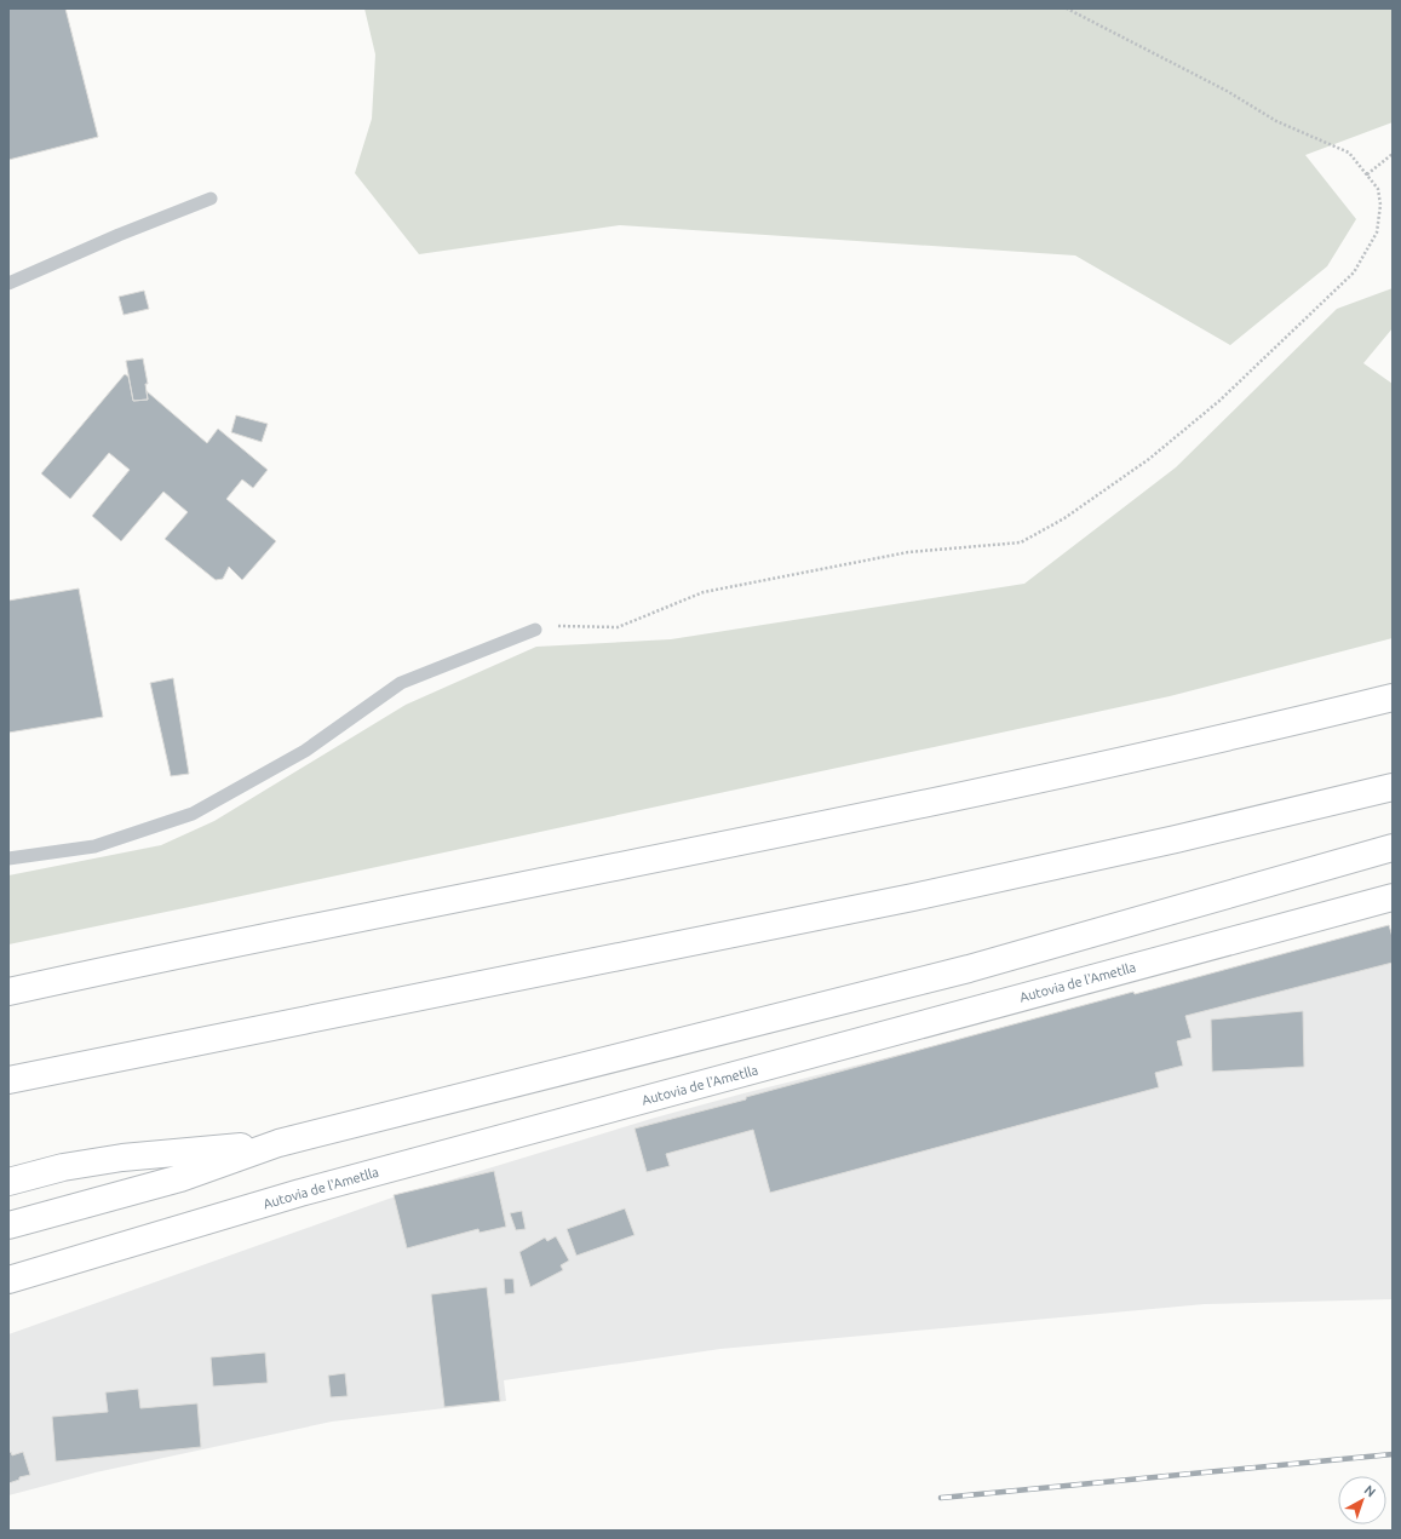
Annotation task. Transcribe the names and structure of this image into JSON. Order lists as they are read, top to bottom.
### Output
{
  "streets": {
    "highway": ["Autovia de l'Ametlla"]
  },
  "north": "top right"
}
